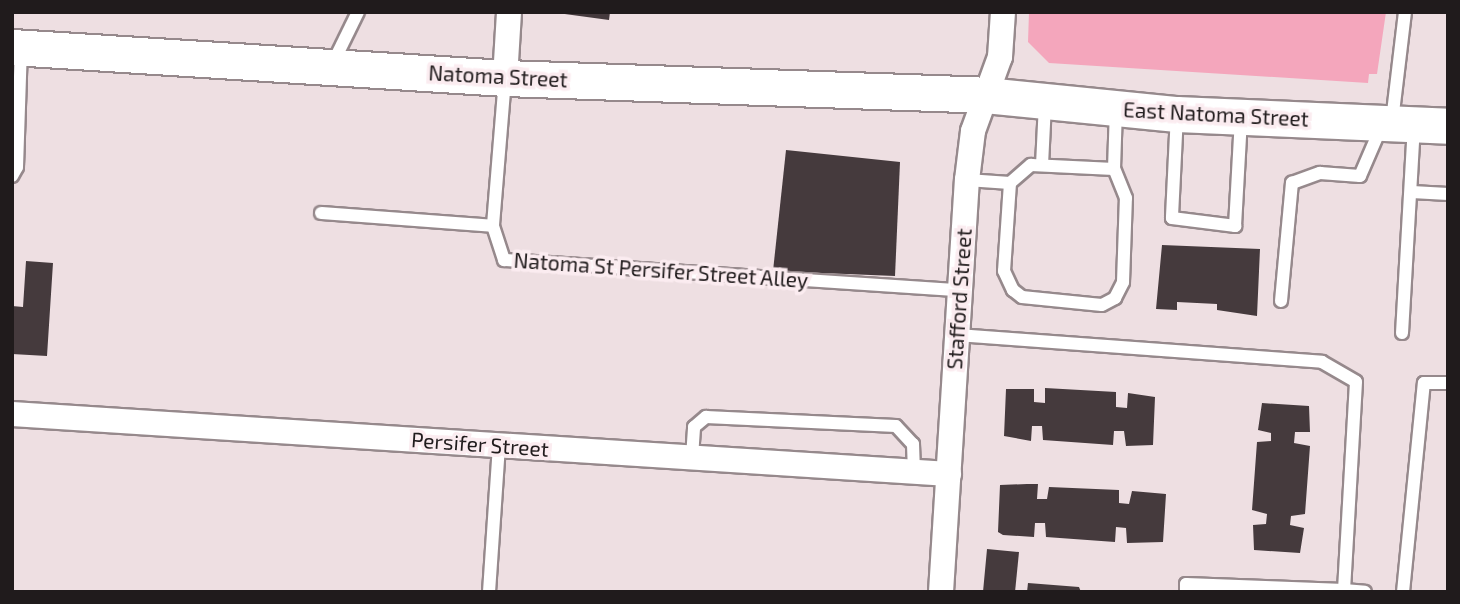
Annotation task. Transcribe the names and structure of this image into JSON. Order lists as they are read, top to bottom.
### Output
{
  "streets": {
    "main road": ["Natoma Street", "East Natoma Street"],
    "street": ["Stafford Street", "Persifer Street"],
    "lane": ["Natoma St Persifer Street Alley"]
  },
  "crossings": [
    ["Natoma Street", "East Natoma Street"],
    ["Natoma Street", "Natoma St Persifer Street Alley"],
    ["Natoma Street", "Stafford Street"],
    ["East Natoma Street", "Stafford Street"],
    ["Natoma St Persifer Street Alley", "Stafford Street"],
    ["Stafford Street", "Persifer Street"]
  ]
}
